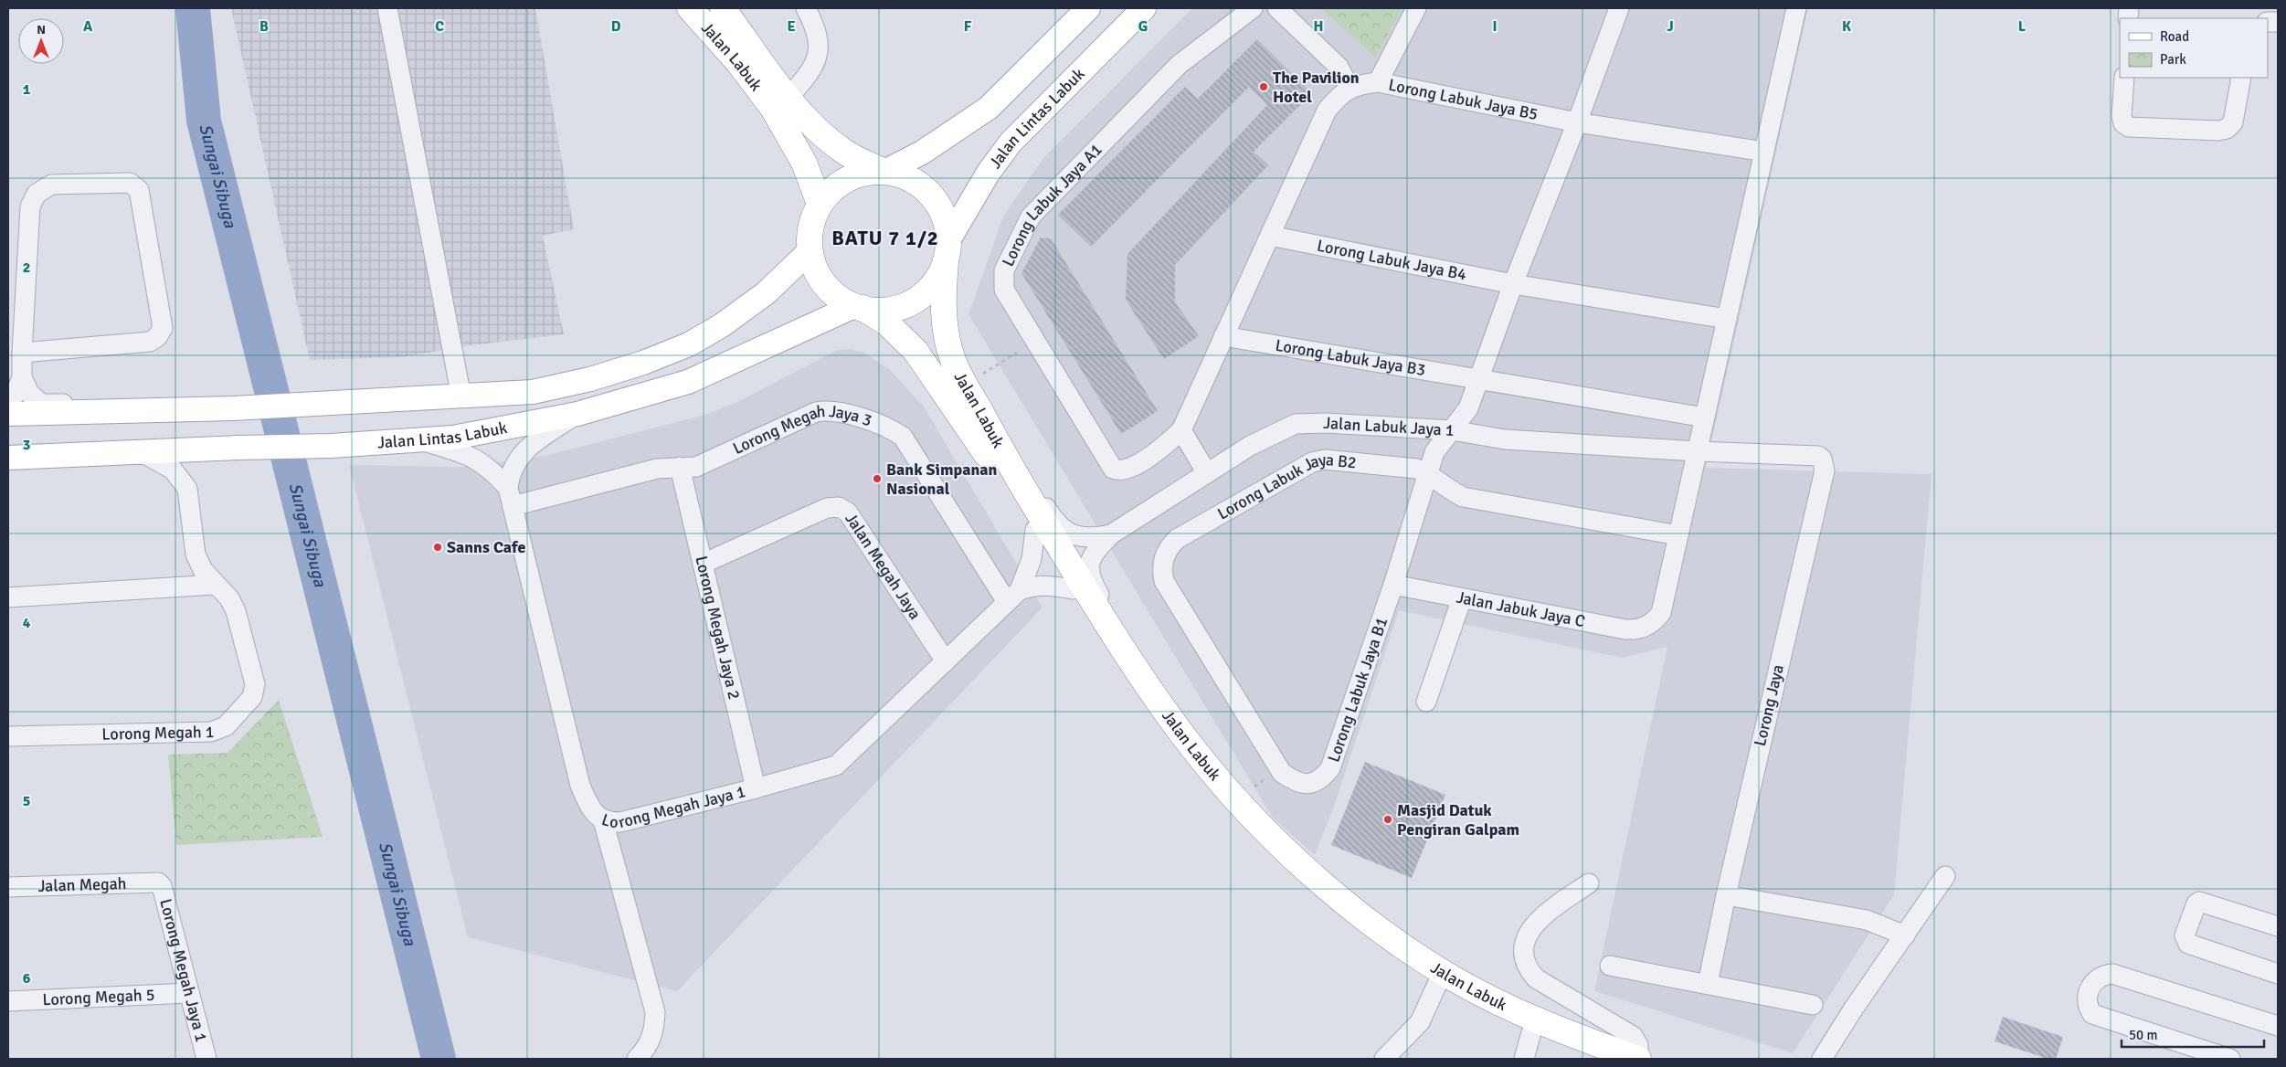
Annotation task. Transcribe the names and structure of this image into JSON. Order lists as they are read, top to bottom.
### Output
{
  "streets": {
    "highway": ["Jalan Labuk"],
    "main road": ["Jalan Lintas Labuk"],
    "street": [
      "Lorong Labuk Jaya B5",
      "Lorong Labuk Jaya A1",
      "Lorong Labuk Jaya B4",
      "Lorong Labuk Jaya B3",
      "Jalan Labuk Jaya 1",
      "Lorong Megah Jaya 3",
      "Lorong Labuk Jaya B2",
      "Jalan Megah Jaya",
      "Jalan Jabuk Jaya C",
      "Lorong Megah Jaya 2",
      "Lorong Labuk Jaya B1",
      "Lorong Jaya",
      "Lorong Megah 1",
      "Lorong Megah Jaya 1",
      "Jalan Megah",
      "Lorong Megah 5"
    ]
  },
  "crossings": [
    ["Jalan Labuk", "Jalan Lintas Labuk"],
    ["Jalan Labuk", "Lorong Megah Jaya 1"],
    ["Lorong Labuk Jaya B5", "Lorong Labuk Jaya B1"],
    ["Jalan Lintas Labuk", "Lorong Megah 1"],
    ["Jalan Lintas Labuk", "Lorong Megah Jaya 1"],
    ["Lorong Labuk Jaya B4", "Lorong Labuk Jaya B1"],
    ["Lorong Labuk Jaya B3", "Lorong Labuk Jaya B1"],
    ["Jalan Labuk Jaya 1", "Lorong Labuk Jaya B1"],
    ["Jalan Labuk Jaya 1", "Lorong Jaya"],
    ["Lorong Megah Jaya 3", "Lorong Megah Jaya 2"],
    ["Lorong Megah Jaya 3", "Lorong Megah Jaya 1"],
    ["Lorong Labuk Jaya B2", "Jalan Jabuk Jaya C"],
    ["Lorong Labuk Jaya B2", "Lorong Labuk Jaya B1"],
    ["Jalan Megah Jaya", "Lorong Megah Jaya 2"],
    ["Jalan Megah Jaya", "Lorong Megah Jaya 1"],
    ["Jalan Jabuk Jaya C", "Lorong Labuk Jaya B1"],
    ["Lorong Megah Jaya 2", "Lorong Megah Jaya 1"],
    ["Lorong Megah Jaya 1", "Jalan Megah"],
    ["Lorong Megah Jaya 1", "Lorong Megah 5"]
  ],
  "districts": ["BATU 7 1/2"],
  "water": ["Sungai Sibuga"],
  "places": [
    "The Pavilion Hotel",
    "Bank Simpanan Nasional",
    "Sanns Cafe",
    "Masjid Datuk Pengiran Galpam"
  ],
  "legend": ["Road", "Park"],
  "scale_bar": "50 m",
  "north": "top",
  "grid": {
    "columns": [
      "A",
      "B",
      "C",
      "D",
      "E",
      "F",
      "G",
      "H",
      "I",
      "J",
      "K",
      "L"
    ],
    "rows": [
      "1",
      "2",
      "3",
      "4",
      "5",
      "6"
    ]
  }
}
